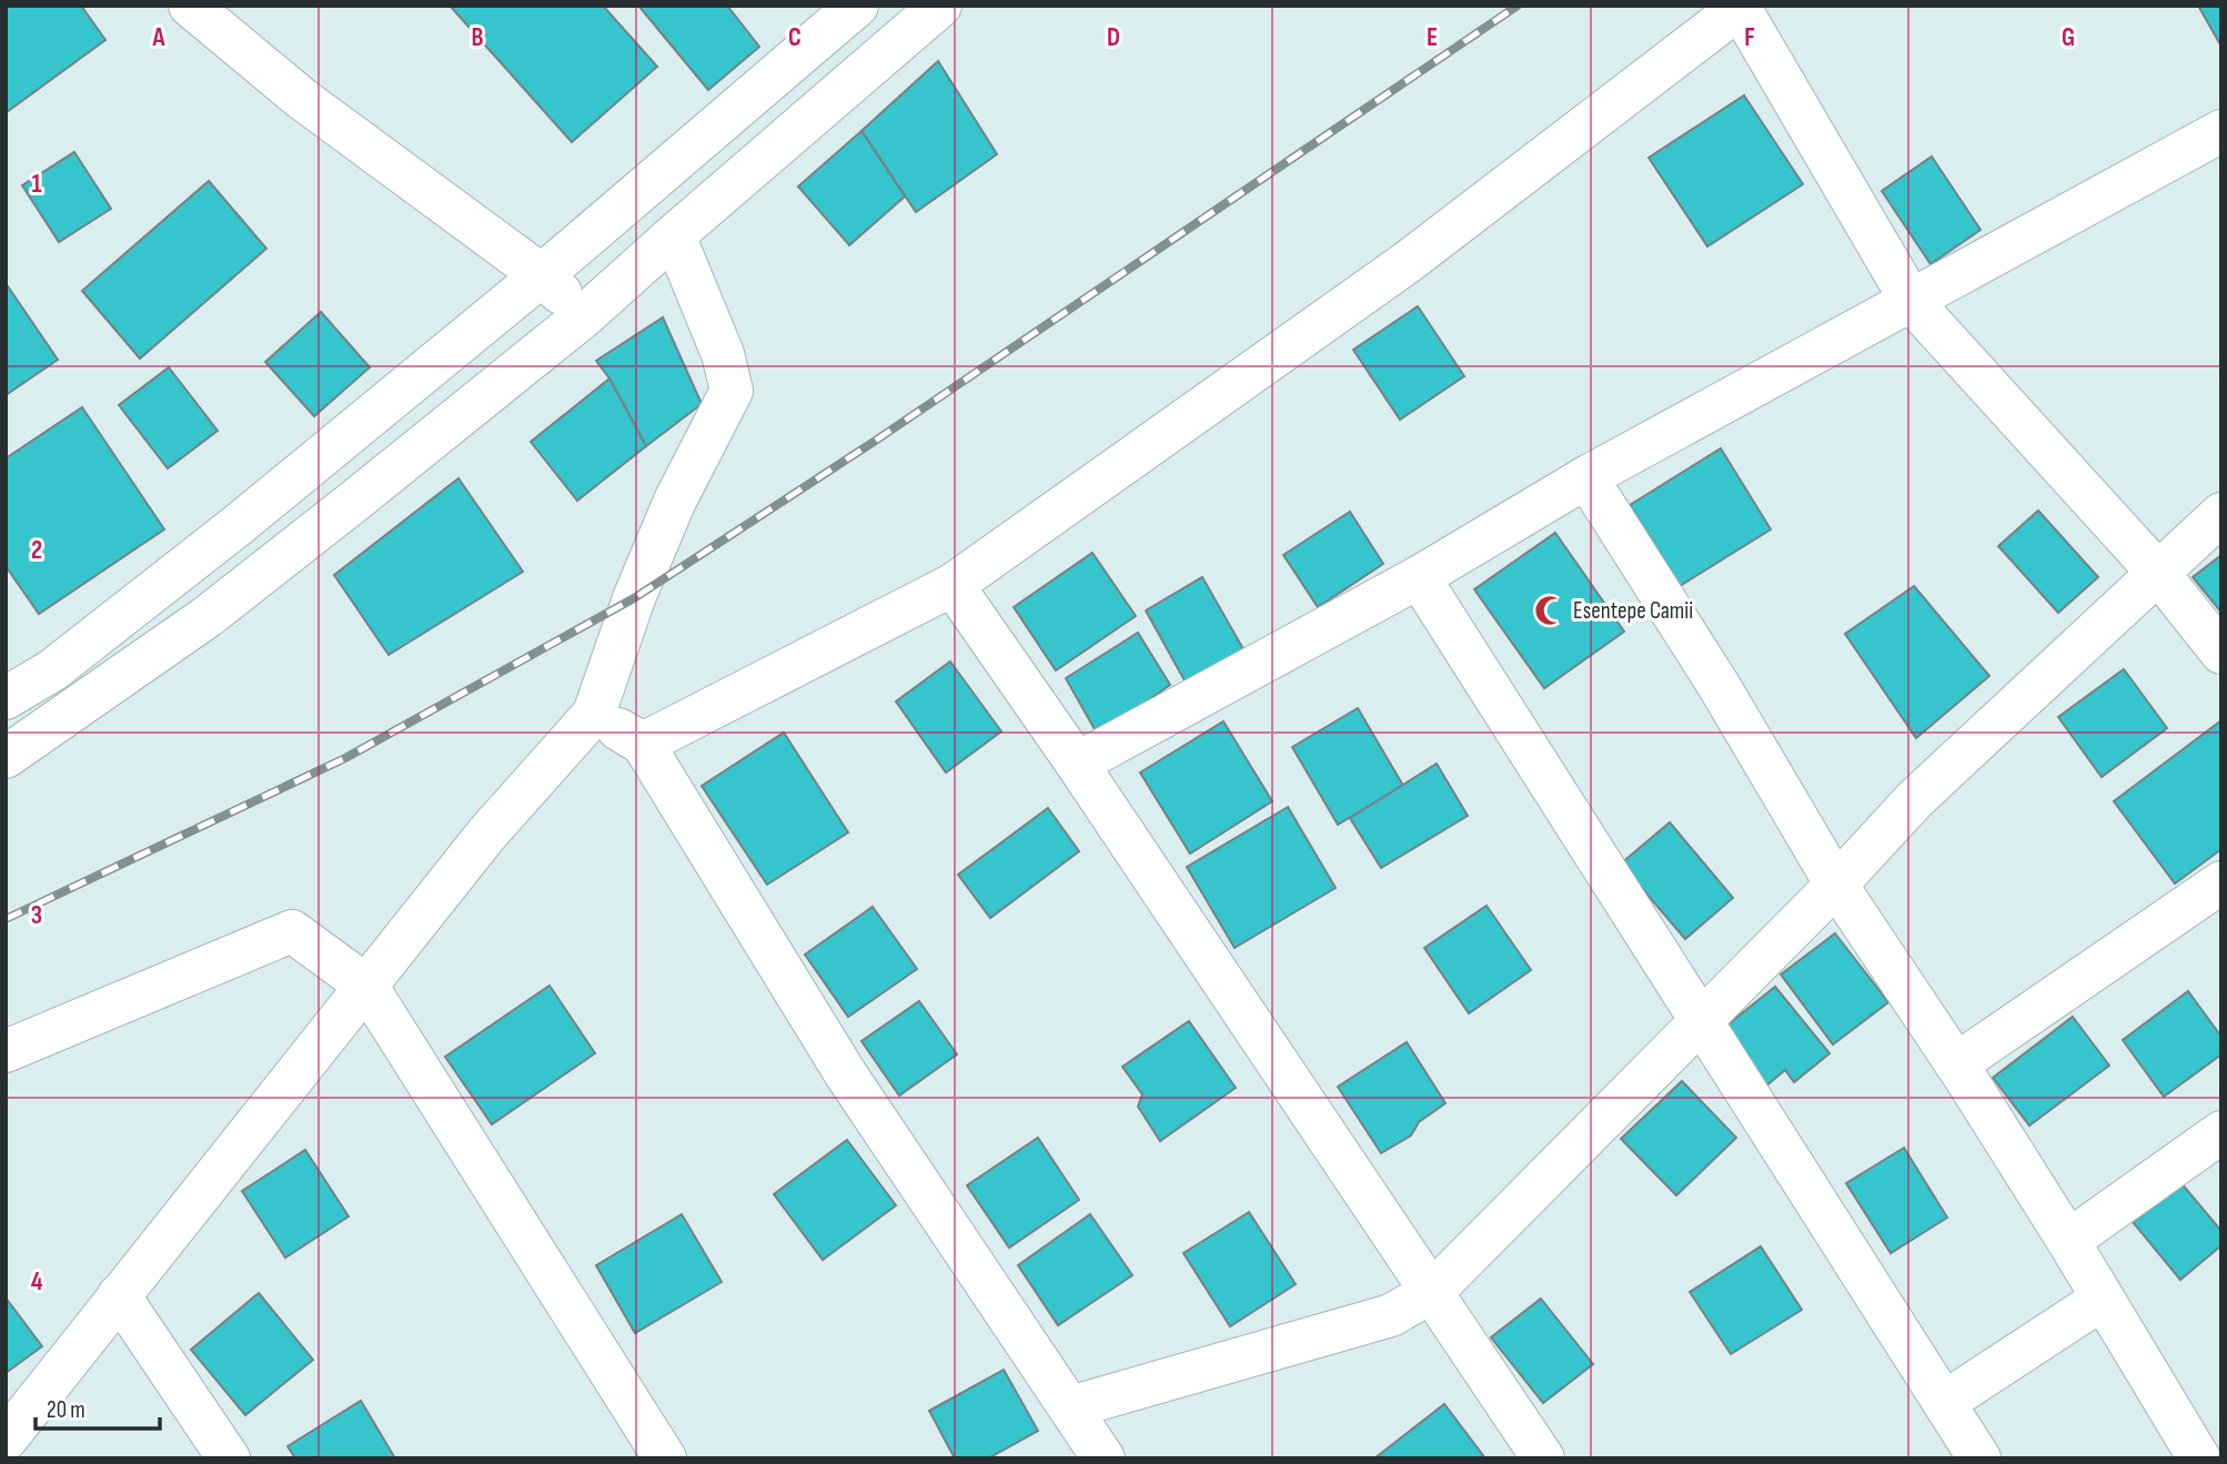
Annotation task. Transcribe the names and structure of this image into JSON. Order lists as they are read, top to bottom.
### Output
{
  "places": {
    "mosque": ["Esentepe Camii"]
  },
  "scale_bar": "20 m",
  "grid": {
    "columns": [
      "A",
      "B",
      "C",
      "D",
      "E",
      "F",
      "G"
    ],
    "rows": [
      "1",
      "2",
      "3",
      "4"
    ]
  }
}
